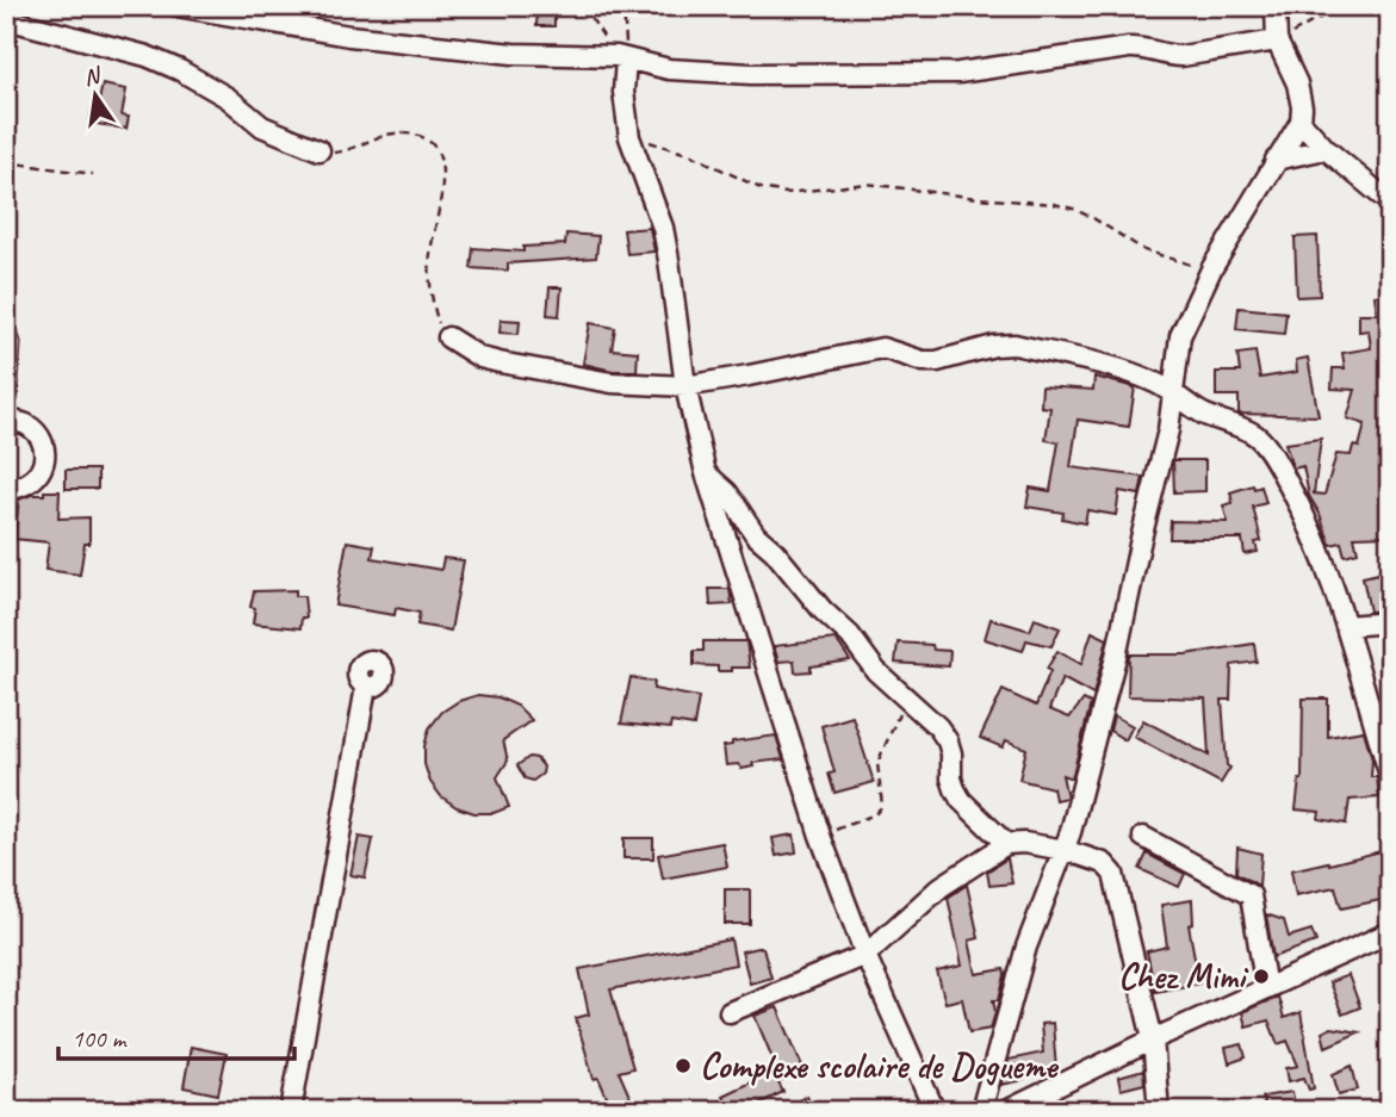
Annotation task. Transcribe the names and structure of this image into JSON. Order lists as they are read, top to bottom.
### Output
{
  "places": ["Chez Mimi", "Complexe scolaire de Dogueme"],
  "scale_bar": "100 m",
  "north": "top"
}
